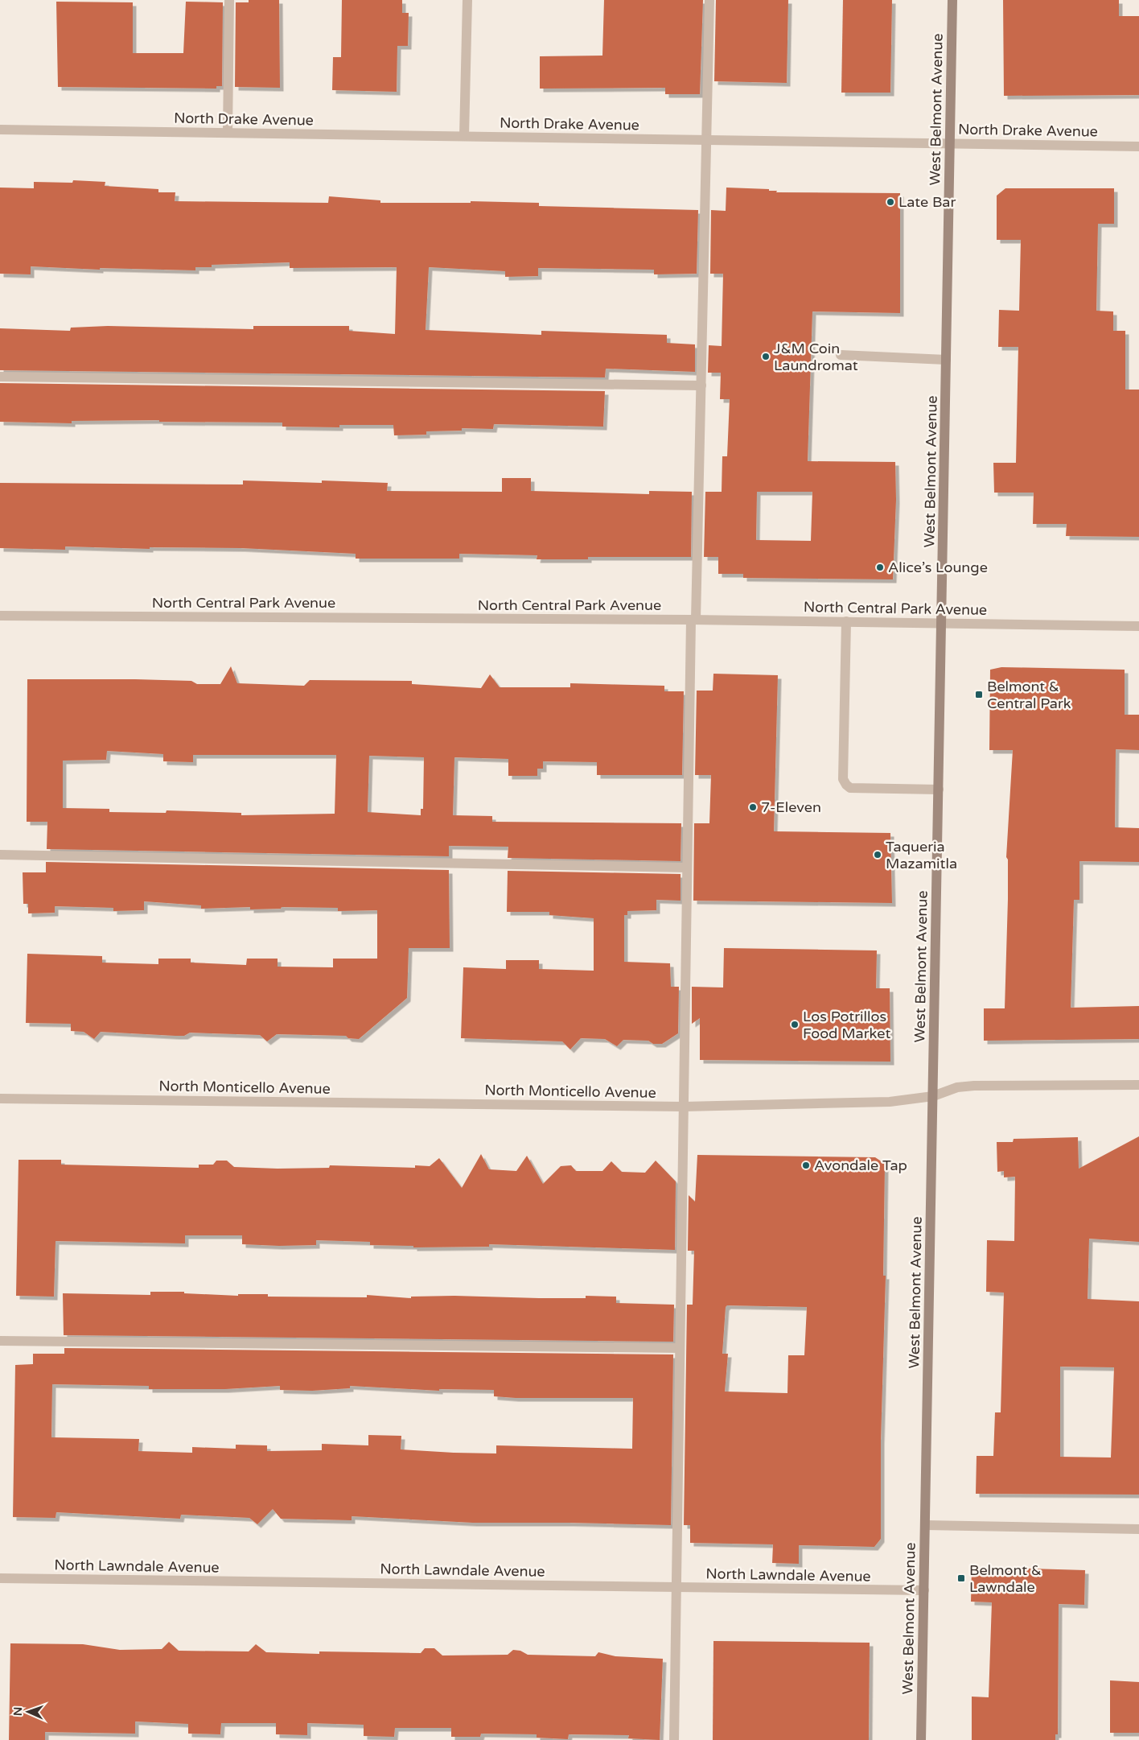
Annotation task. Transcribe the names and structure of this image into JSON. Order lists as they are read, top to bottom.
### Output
{
  "streets": {
    "main road": ["West Belmont Avenue"],
    "street": [
      "North Drake Avenue",
      "North Central Park Avenue",
      "North Monticello Avenue",
      "North Lawndale Avenue"
    ]
  },
  "crossings": [
    ["West Belmont Avenue", "North Drake Avenue"],
    ["West Belmont Avenue", "North Central Park Avenue"],
    ["West Belmont Avenue", "North Monticello Avenue"],
    ["West Belmont Avenue", "North Lawndale Avenue"]
  ],
  "places": {
    "other": [
      "Late Bar",
      "J&M Coin Laundromat",
      "Alice’s Lounge",
      "7-Eleven",
      "Taqueria Mazamitla",
      "Los Potrillos Food Market",
      "Avondale Tap"
    ],
    "transit": ["Belmont & Central Park", "Belmont & Lawndale"]
  },
  "north": "left"
}
